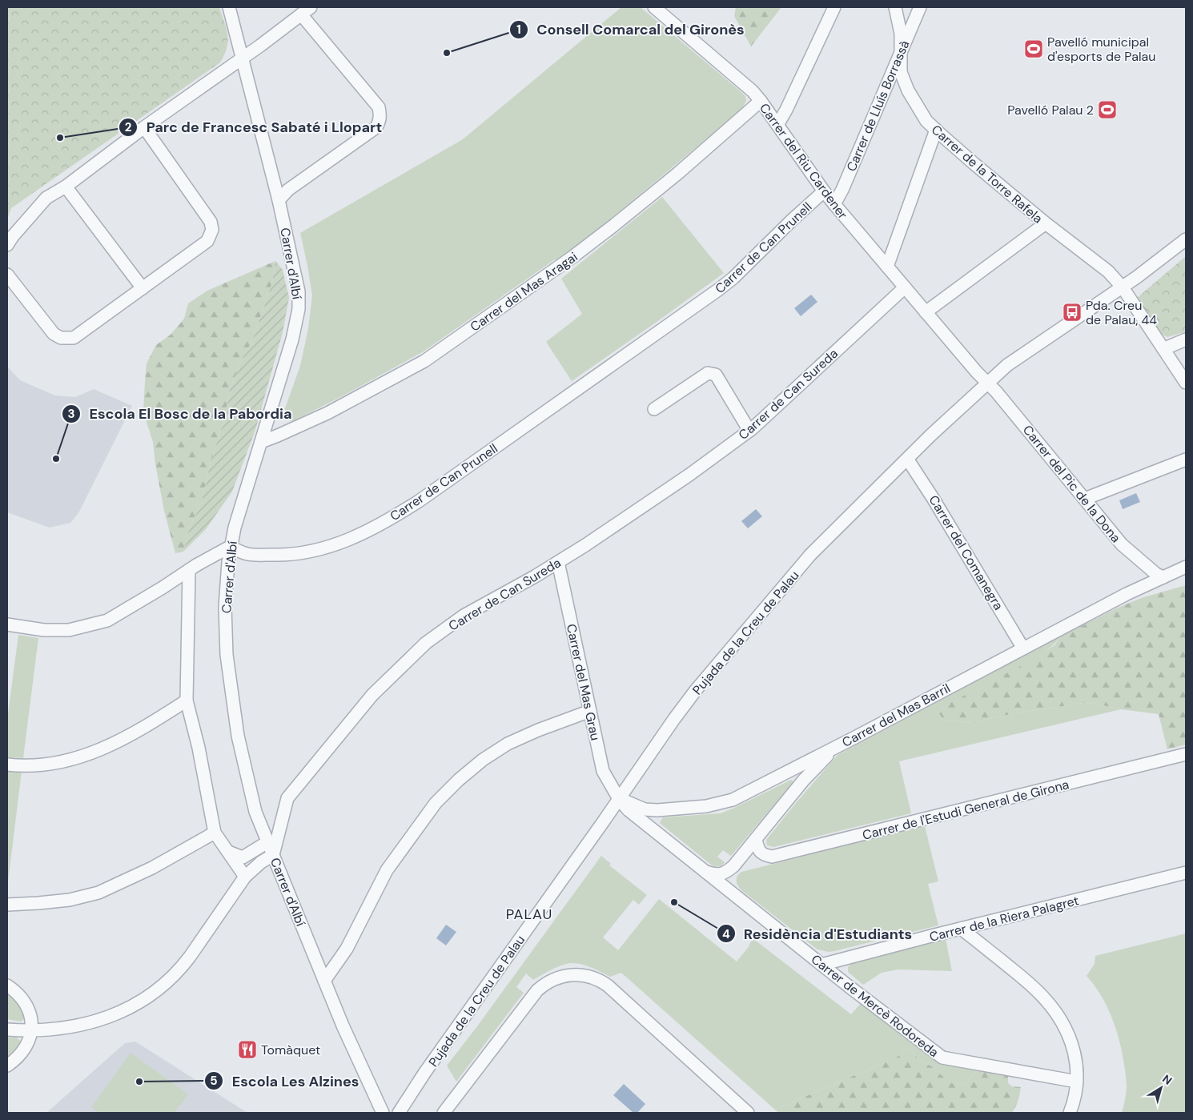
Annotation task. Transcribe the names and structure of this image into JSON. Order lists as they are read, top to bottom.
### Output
{
  "streets": {
    "street": [
      "Carrer de Lluís Borrassà",
      "Carrer del Riu Cardener",
      "Carrer de la Torre Rafela",
      "Carrer de Can Prunell",
      "Carrer d'Albí",
      "Carrer del Mas Aragai",
      "Carrer de Can Sureda",
      "Carrer del Pic de la Dona",
      "Carrer del Comanegra",
      "Pujada de la Creu de Palau",
      "Carrer del Mas Grau",
      "Carrer del Mas Barril",
      "Carrer de l'Estudi General de Girona",
      "Carrer de la Riera Palagret",
      "Carrer de Mercè Rodoreda"
    ]
  },
  "crossings": [
    ["Carrer de Lluís Borrassà", "Carrer del Riu Cardener"],
    ["Carrer de Lluís Borrassà", "Carrer de la Torre Rafela"],
    ["Carrer del Riu Cardener", "Carrer de Can Prunell"],
    ["Carrer del Riu Cardener", "Carrer del Mas Aragai"],
    ["Carrer del Riu Cardener", "Carrer de Can Sureda"],
    ["Carrer del Riu Cardener", "Carrer del Pic de la Dona"],
    ["Carrer del Riu Cardener", "Pujada de la Creu de Palau"],
    ["Carrer de la Torre Rafela", "Pujada de la Creu de Palau"],
    ["Carrer de Can Prunell", "Carrer d'Albí"],
    ["Carrer d'Albí", "Carrer del Mas Aragai"],
    ["Carrer d'Albí", "Carrer de Can Sureda"],
    ["Carrer de Can Sureda", "Carrer del Mas Grau"],
    ["Carrer del Pic de la Dona", "Pujada de la Creu de Palau"],
    ["Carrer del Pic de la Dona", "Carrer del Mas Barril"],
    ["Carrer del Comanegra", "Pujada de la Creu de Palau"],
    ["Carrer del Comanegra", "Carrer del Mas Barril"],
    ["Pujada de la Creu de Palau", "Carrer del Mas Grau"],
    ["Pujada de la Creu de Palau", "Carrer del Mas Barril"],
    ["Pujada de la Creu de Palau", "Carrer de Mercè Rodoreda"],
    ["Carrer del Mas Grau", "Carrer del Mas Barril"],
    ["Carrer del Mas Grau", "Carrer de Mercè Rodoreda"],
    ["Carrer del Mas Barril", "Carrer de Mercè Rodoreda"],
    ["Carrer de la Riera Palagret", "Carrer de Mercè Rodoreda"]
  ],
  "districts": ["PALAU"],
  "places": {
    "sports": ["Pavelló municipal d'esports de Palau", "Pavelló Palau 2"],
    "other": [
      "Consell Comarcal del Gironès",
      "Parc de Francesc Sabaté i Llopart",
      "Escola El Bosc de la Pabordia",
      "Residència d'Estudiants",
      "Escola Les Alzines"
    ],
    "bus stop": ["Pda. Creu de Palau, 44"],
    "restaurant": ["Tomàquet"]
  },
  "north": "top right"
}
